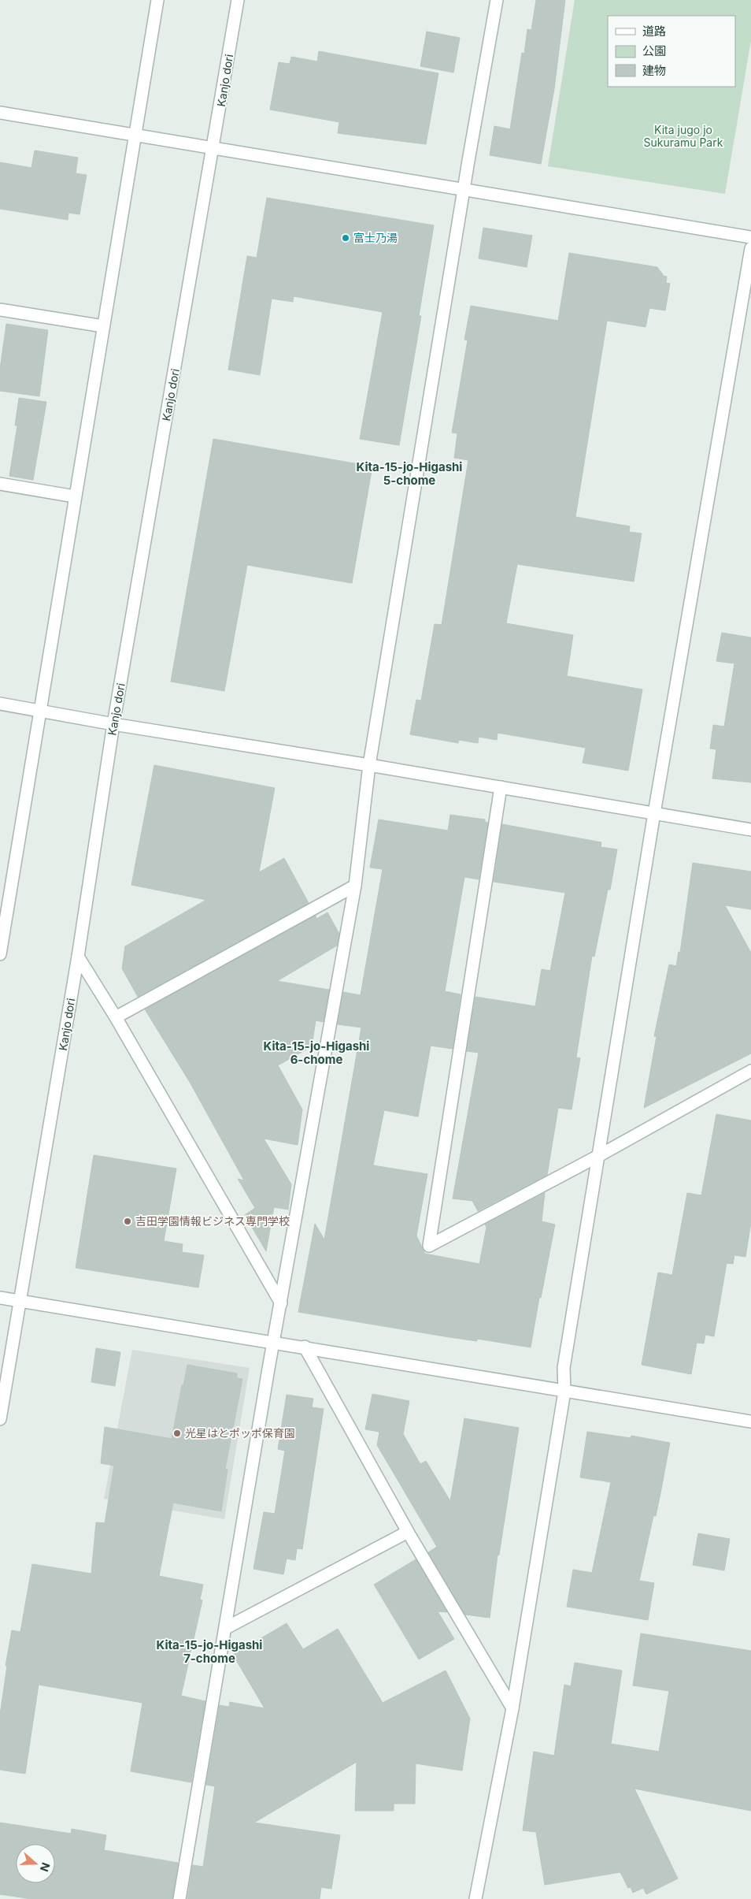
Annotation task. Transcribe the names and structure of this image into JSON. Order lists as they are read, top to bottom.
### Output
{
  "streets": {
    "street": ["Kanjo dori"]
  },
  "districts": ["Kita-15-jo-Higashi 5-chome", "Kita-15-jo-Higashi 6-chome", "Kita-15-jo-Higashi 7-chome"],
  "parks": ["Kita jugo jo Sukuramu Park"],
  "places": ["富士乃湯", "吉田学園情報ビジネス専門学校", "光星はとポッポ保育園"],
  "legend": ["道路", "公園", "建物"],
  "north": "right"
}
